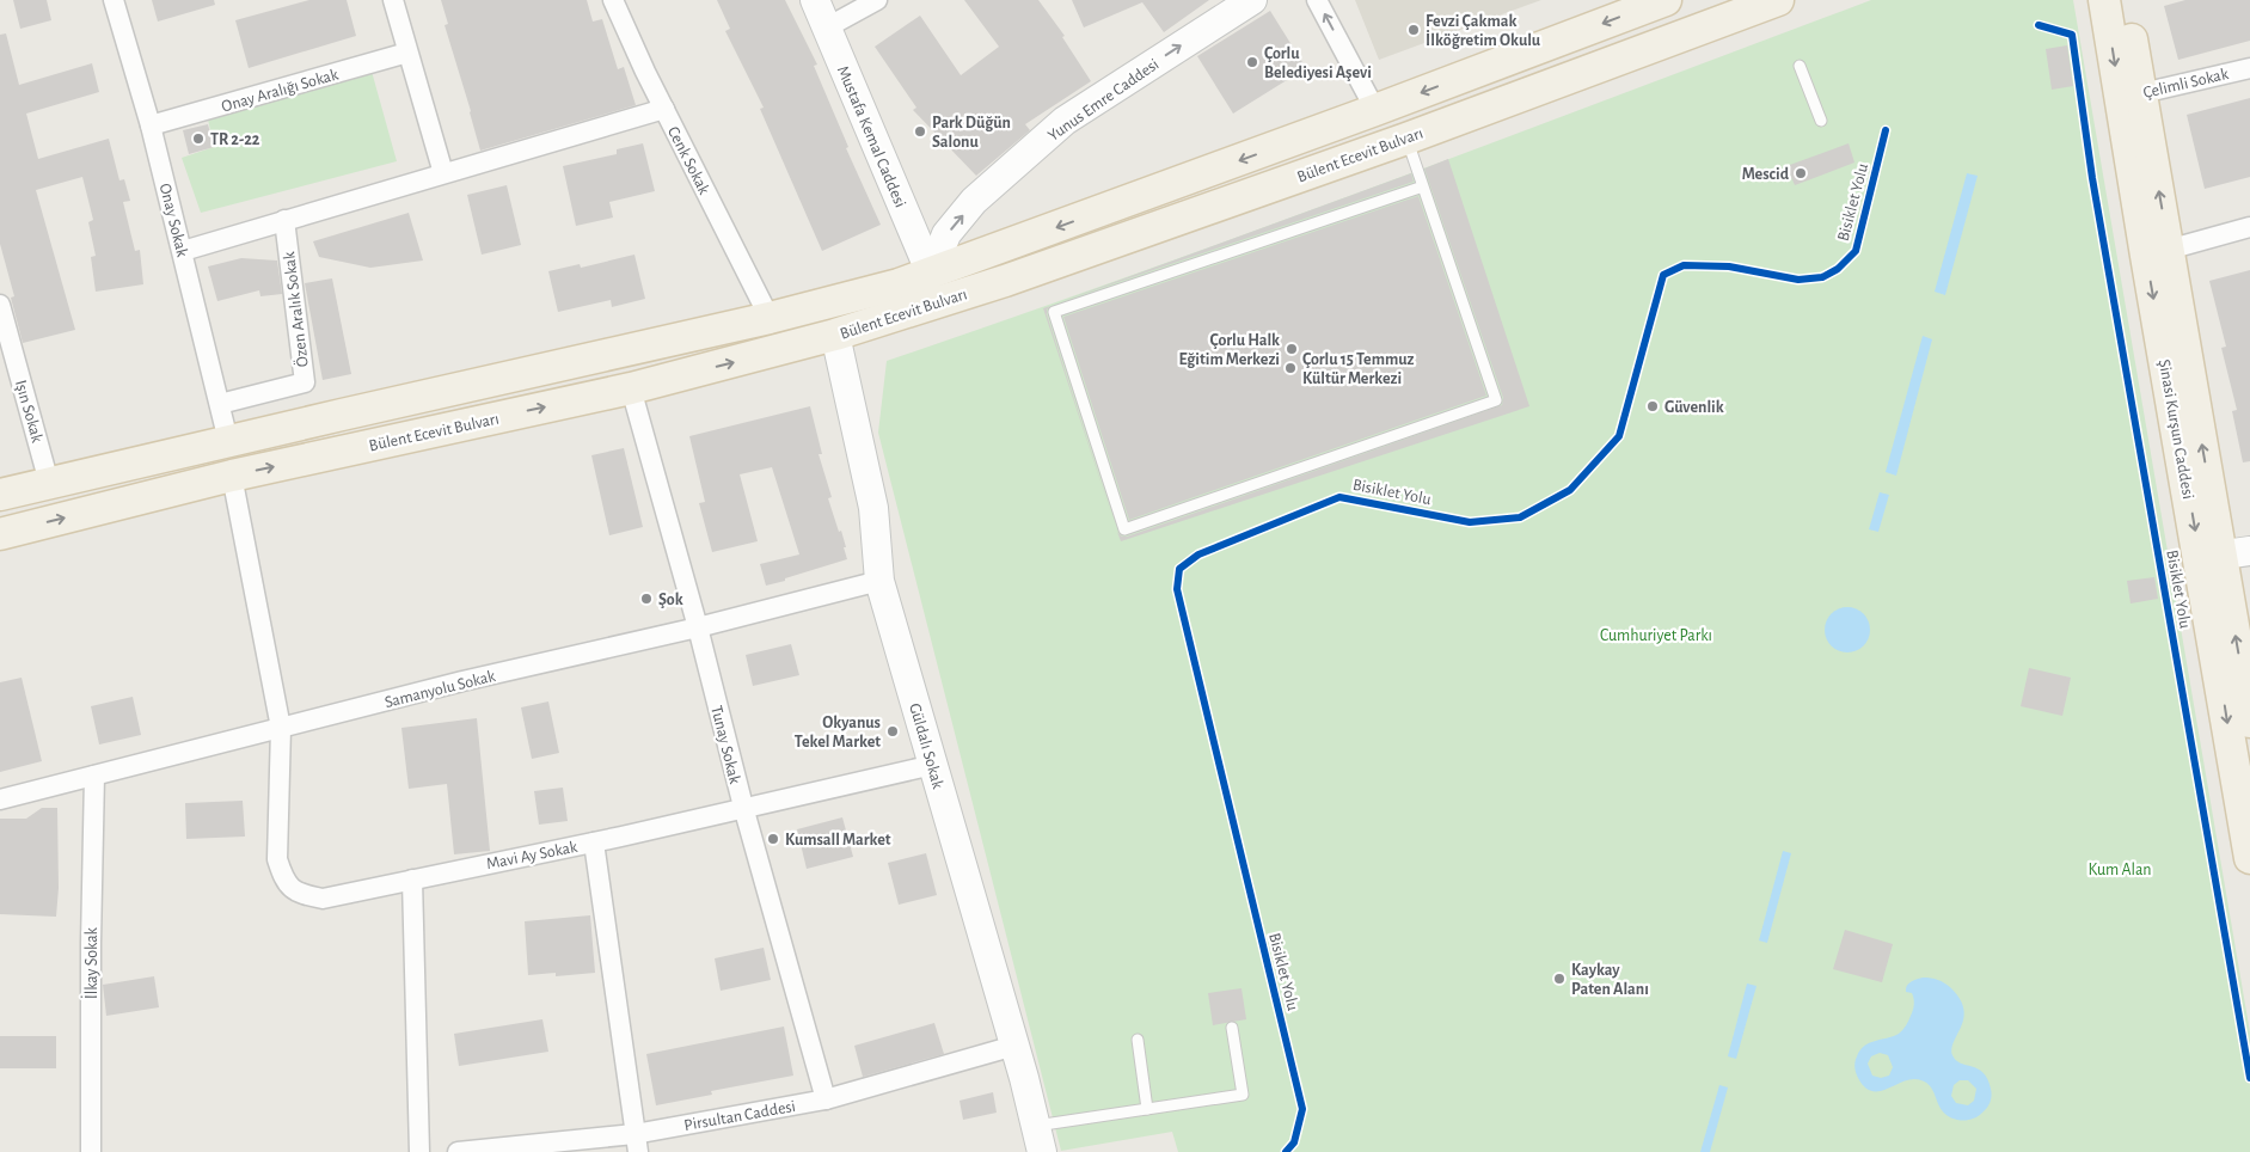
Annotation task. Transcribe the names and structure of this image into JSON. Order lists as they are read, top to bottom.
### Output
{
  "streets": {
    "main road": ["Bülent Ecevit Bulvarı", "Şinasi Kurşun Caddesi"],
    "street": [
      "Çelimli Sokak",
      "Onay Aralığı Sokak",
      "Yunus Emre Caddesi",
      "Mustafa Kemal Caddesi",
      "Cenk Sokak",
      "Onay Sokak",
      "Özen Aralık Sokak",
      "Işın Sokak",
      "Samanyolu Sokak",
      "Tunay Sokak",
      "Güldalı Sokak",
      "Mavi Ay Sokak",
      "İlkay Sokak",
      "Pirsultan Caddesi"
    ],
    "cycle path": ["Bisiklet Yolu"]
  },
  "crossings": [
    ["Çelimli Sokak", "Şinasi Kurşun Caddesi"],
    ["Onay Aralığı Sokak", "Onay Sokak"],
    ["Yunus Emre Caddesi", "Mustafa Kemal Caddesi"],
    ["Yunus Emre Caddesi", "Bülent Ecevit Bulvarı"],
    ["Mustafa Kemal Caddesi", "Bülent Ecevit Bulvarı"],
    ["Bülent Ecevit Bulvarı", "Cenk Sokak"],
    ["Bülent Ecevit Bulvarı", "Onay Sokak"],
    ["Bülent Ecevit Bulvarı", "Işın Sokak"],
    ["Bülent Ecevit Bulvarı", "Tunay Sokak"],
    ["Bülent Ecevit Bulvarı", "Güldalı Sokak"],
    ["Bülent Ecevit Bulvarı", "Mavi Ay Sokak"],
    ["Onay Sokak", "Özen Aralık Sokak"],
    ["Samanyolu Sokak", "Tunay Sokak"],
    ["Samanyolu Sokak", "Güldalı Sokak"],
    ["Samanyolu Sokak", "Mavi Ay Sokak"],
    ["Samanyolu Sokak", "İlkay Sokak"],
    ["Tunay Sokak", "Mavi Ay Sokak"],
    ["Tunay Sokak", "Pirsultan Caddesi"],
    ["Güldalı Sokak", "Mavi Ay Sokak"],
    ["Güldalı Sokak", "Pirsultan Caddesi"]
  ],
  "one_way": ["Yunus Emre Caddesi"],
  "parks": ["Cumhuriyet Parkı", "Kum Alan"],
  "places": [
    "Fevzi Çakmak İlköğretim Okulu",
    "Çorlu Belediyesi Aşevi",
    "Park Düğün Salonu",
    "TR 2-22",
    "Mescid",
    "Çorlu Halk Eğitim Merkezi",
    "Çorlu 15 Temmuz Kültür Merkezi",
    "Güvenlik",
    "Şok",
    "Okyanus Tekel Market",
    "Kumsall Market",
    "Kaykay Paten Alanı"
  ]
}
